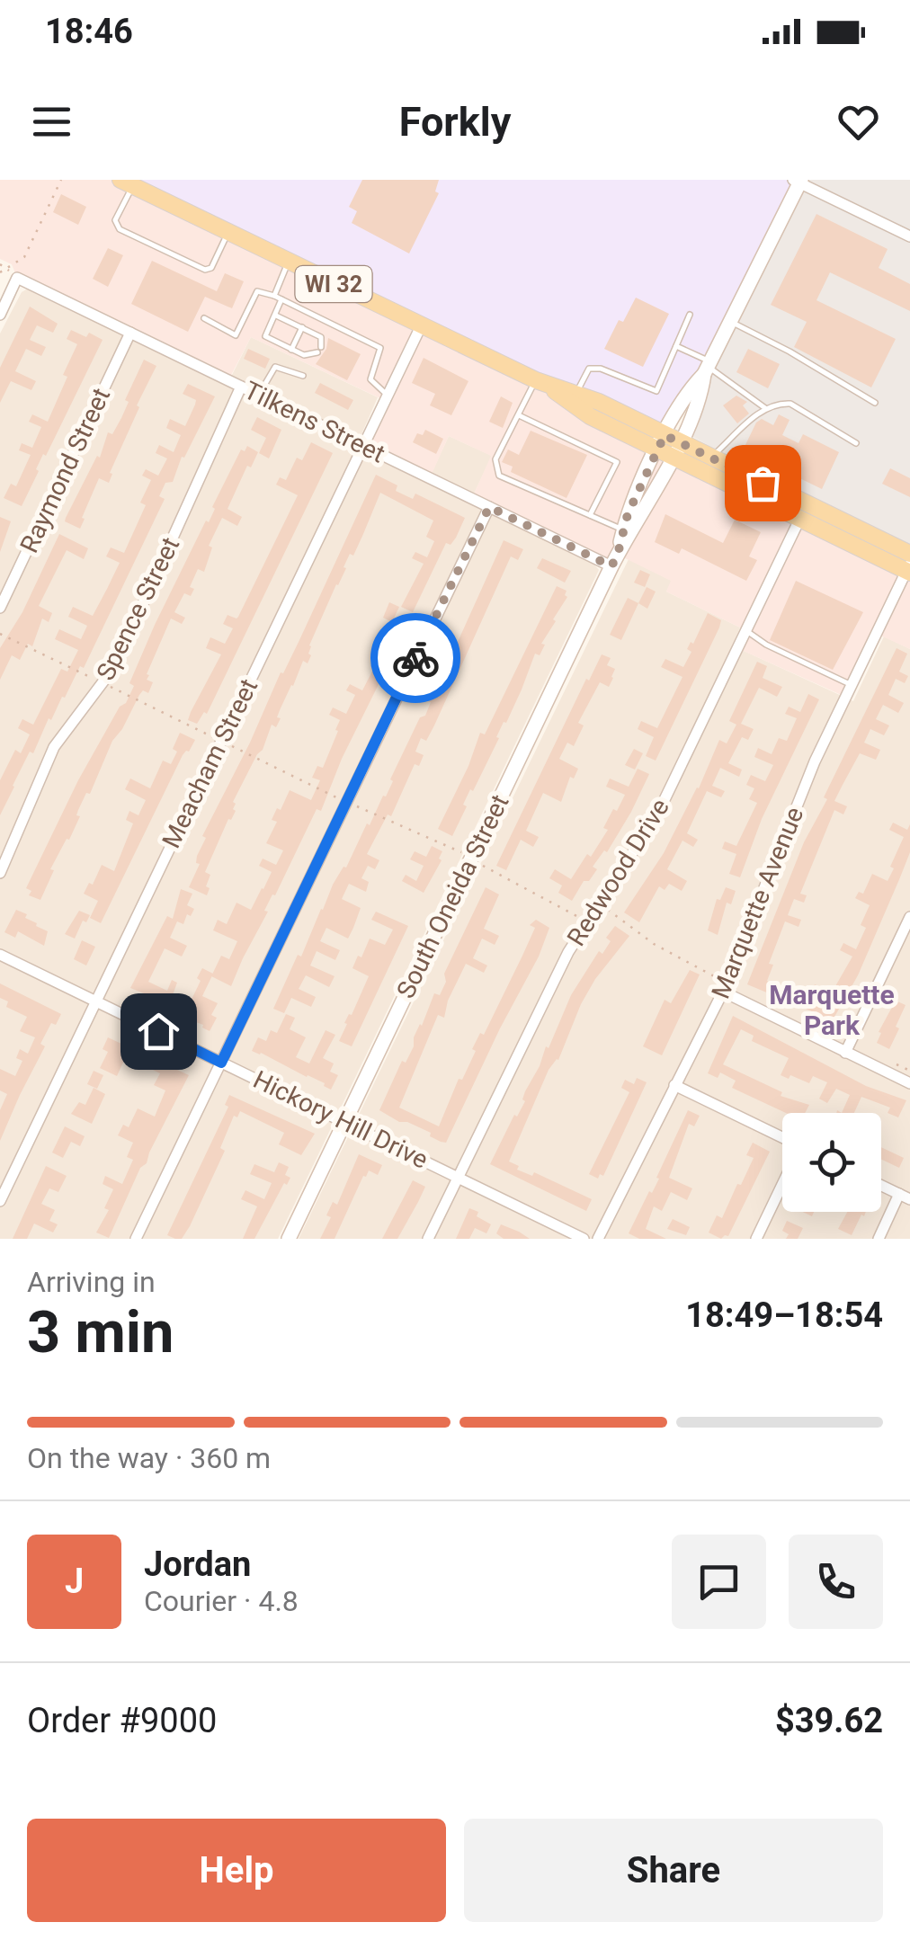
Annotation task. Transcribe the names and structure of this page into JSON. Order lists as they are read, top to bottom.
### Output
{
  "streets": {
    "main road": ["WI 32"],
    "street": [
      "Tilkens Street",
      "Raymond Street",
      "Spence Street",
      "Meacham Street",
      "Redwood Drive",
      "South Oneida Street",
      "Marquette Avenue",
      "Hickory Hill Drive"
    ]
  },
  "crossings": [
    ["WI 32", "Meacham Street"],
    ["WI 32", "Redwood Drive"],
    ["WI 32", "South Oneida Street"],
    ["WI 32", "Marquette Avenue"],
    ["Tilkens Street", "Raymond Street"],
    ["Tilkens Street", "Spence Street"],
    ["Tilkens Street", "Meacham Street"],
    ["Tilkens Street", "South Oneida Street"],
    ["Meacham Street", "Hickory Hill Drive"],
    ["Redwood Drive", "Hickory Hill Drive"],
    ["South Oneida Street", "Hickory Hill Drive"]
  ],
  "districts": ["Marquette Park"],
  "page": {
    "status": "18:46",
    "header": "Forkly",
    "heading": ["3 min", "Arriving in", "18:49–18:54"],
    "panel": [
      "Jordan",
      "Courier · 4.8",
      "Order #9000",
      "$39.62"
    ],
    "bar": "On the way · 360 m",
    "round": "J",
    "buttons": ["Help", "Share"]
  }
}
